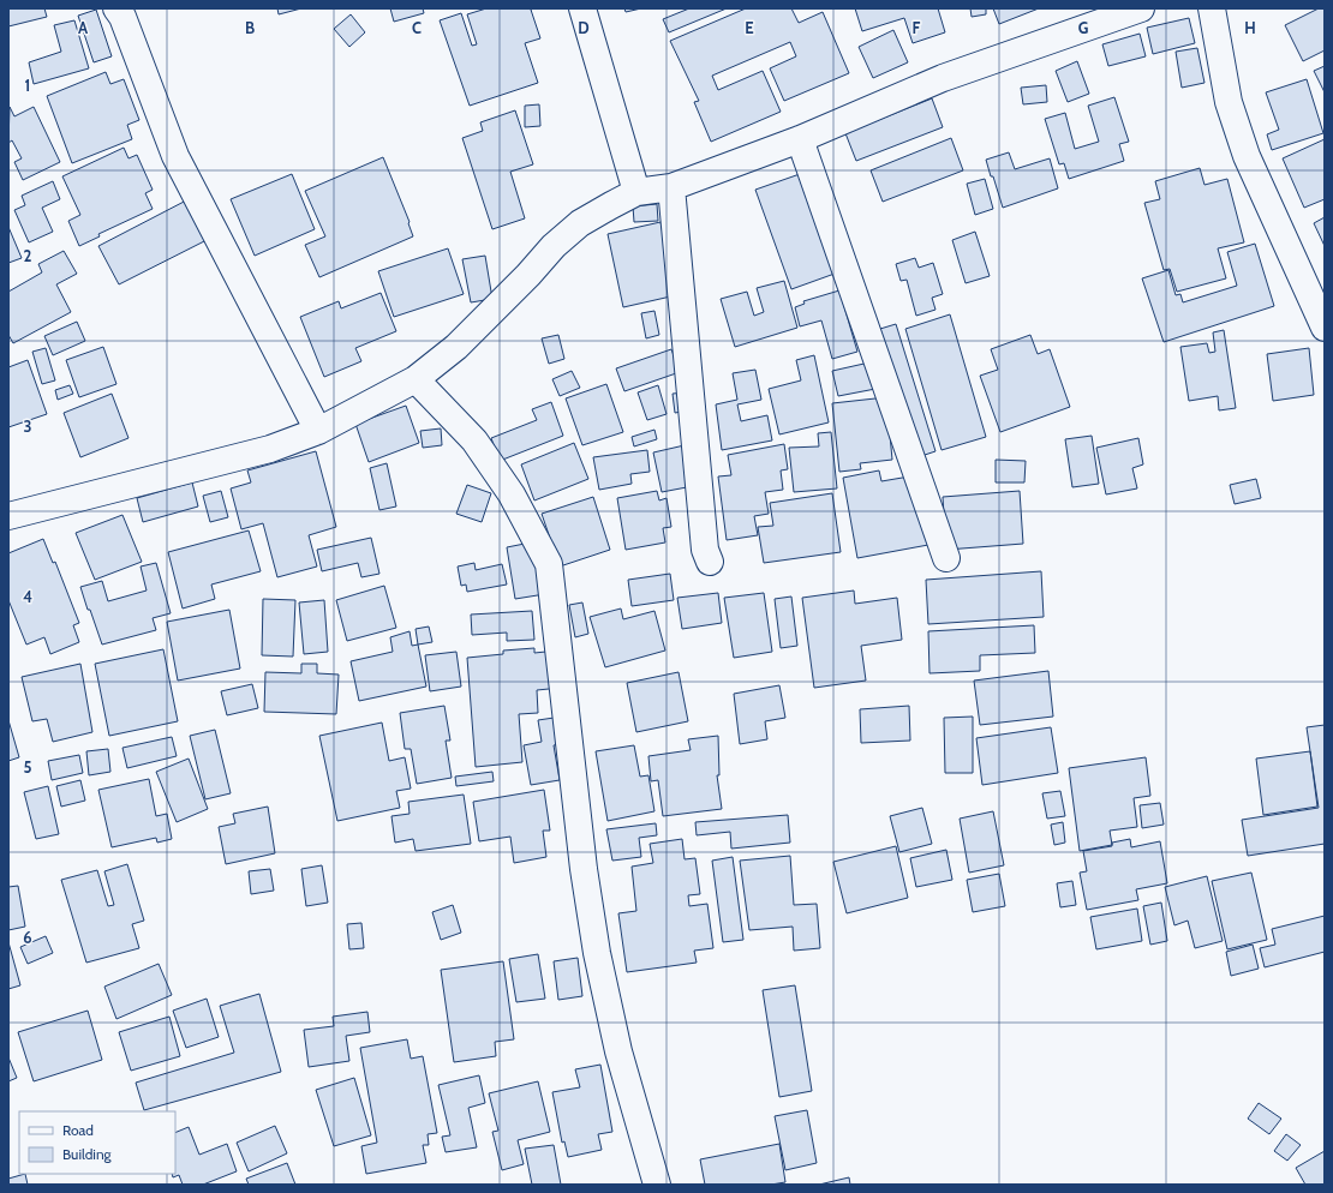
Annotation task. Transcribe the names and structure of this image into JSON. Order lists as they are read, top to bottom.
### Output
{
  "legend": ["Road", "Building"],
  "grid": {
    "columns": [
      "A",
      "B",
      "C",
      "D",
      "E",
      "F",
      "G",
      "H"
    ],
    "rows": [
      "1",
      "2",
      "3",
      "4",
      "5",
      "6"
    ]
  }
}
